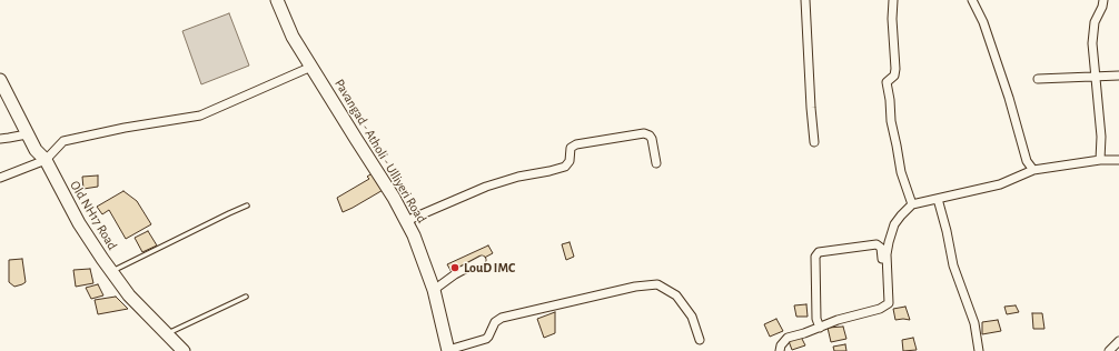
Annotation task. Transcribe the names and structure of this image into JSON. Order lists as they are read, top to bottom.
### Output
{
  "streets": {
    "main road": ["Pavangad - Atholi - Ulliyeri Road", "Old NH17 Road"]
  },
  "places": ["LouD IMC"]
}
